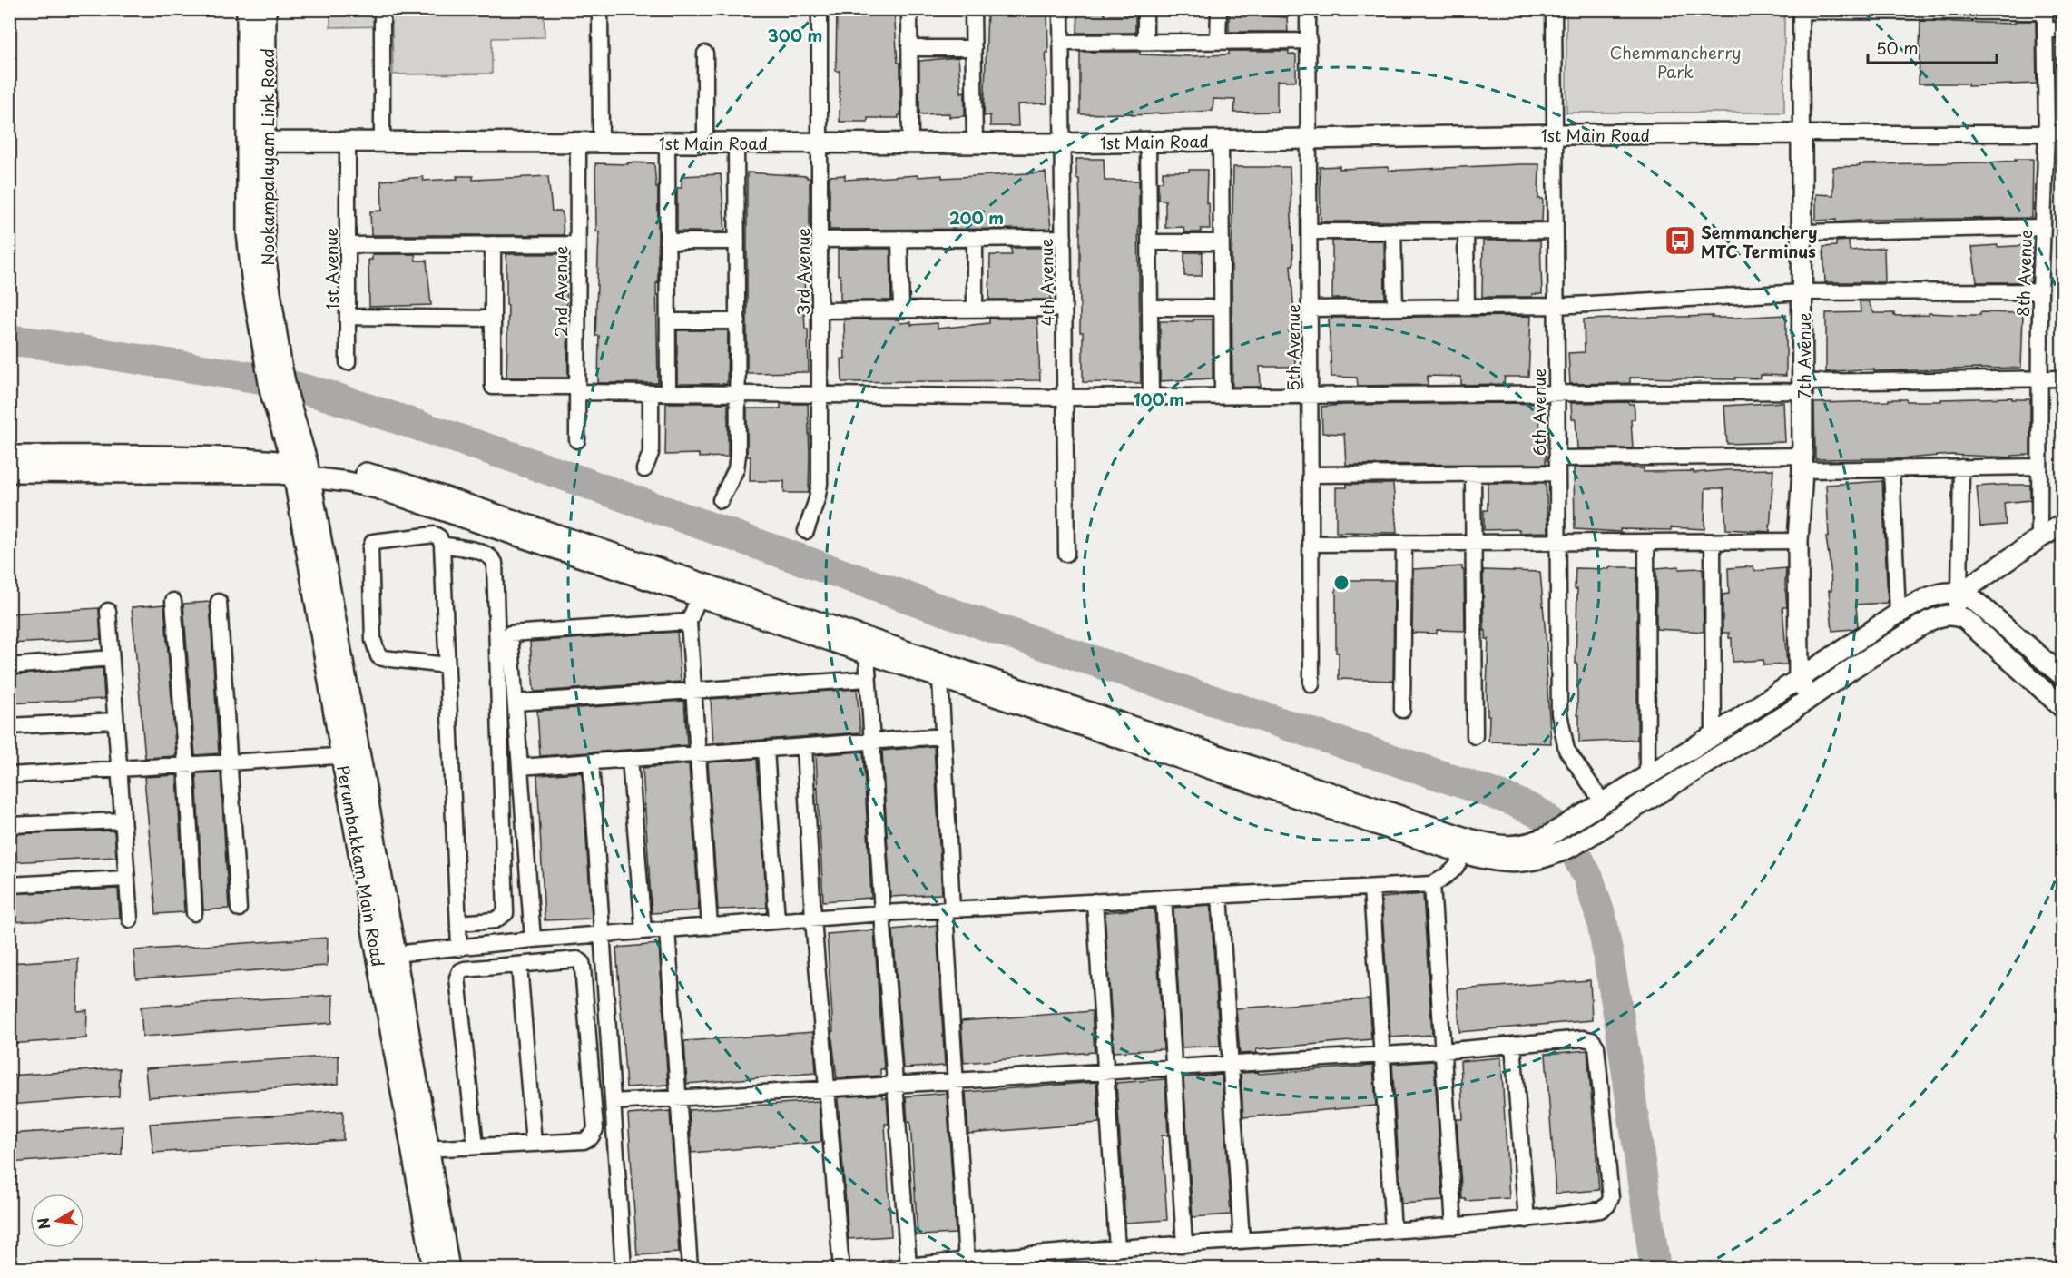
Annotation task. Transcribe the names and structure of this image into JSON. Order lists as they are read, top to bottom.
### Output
{
  "streets": {
    "street": [
      "1st Main Road",
      "Nookampalayam Link Road",
      "1st Avenue",
      "3rd Avenue",
      "8th Avenue",
      "4th Avenue",
      "2nd Avenue",
      "5th Avenue",
      "7th Avenue",
      "6th Avenue",
      "Perumbakkam Main Road"
    ]
  },
  "crossings": [
    ["1st Main Road", "Nookampalayam Link Road"],
    ["1st Main Road", "1st Avenue"],
    ["1st Main Road", "3rd Avenue"],
    ["1st Main Road", "8th Avenue"],
    ["1st Main Road", "4th Avenue"],
    ["1st Main Road", "2nd Avenue"],
    ["1st Main Road", "5th Avenue"],
    ["1st Main Road", "7th Avenue"],
    ["1st Main Road", "6th Avenue"],
    ["Nookampalayam Link Road", "Perumbakkam Main Road"]
  ],
  "parks": ["Chemmancherry Park"],
  "places": {
    "bus stop": ["Semmanchery MTC Terminus"]
  },
  "scale_bar": "50 m",
  "north": "left",
  "rings": ["300 m", "200 m", "100 m"]
}
